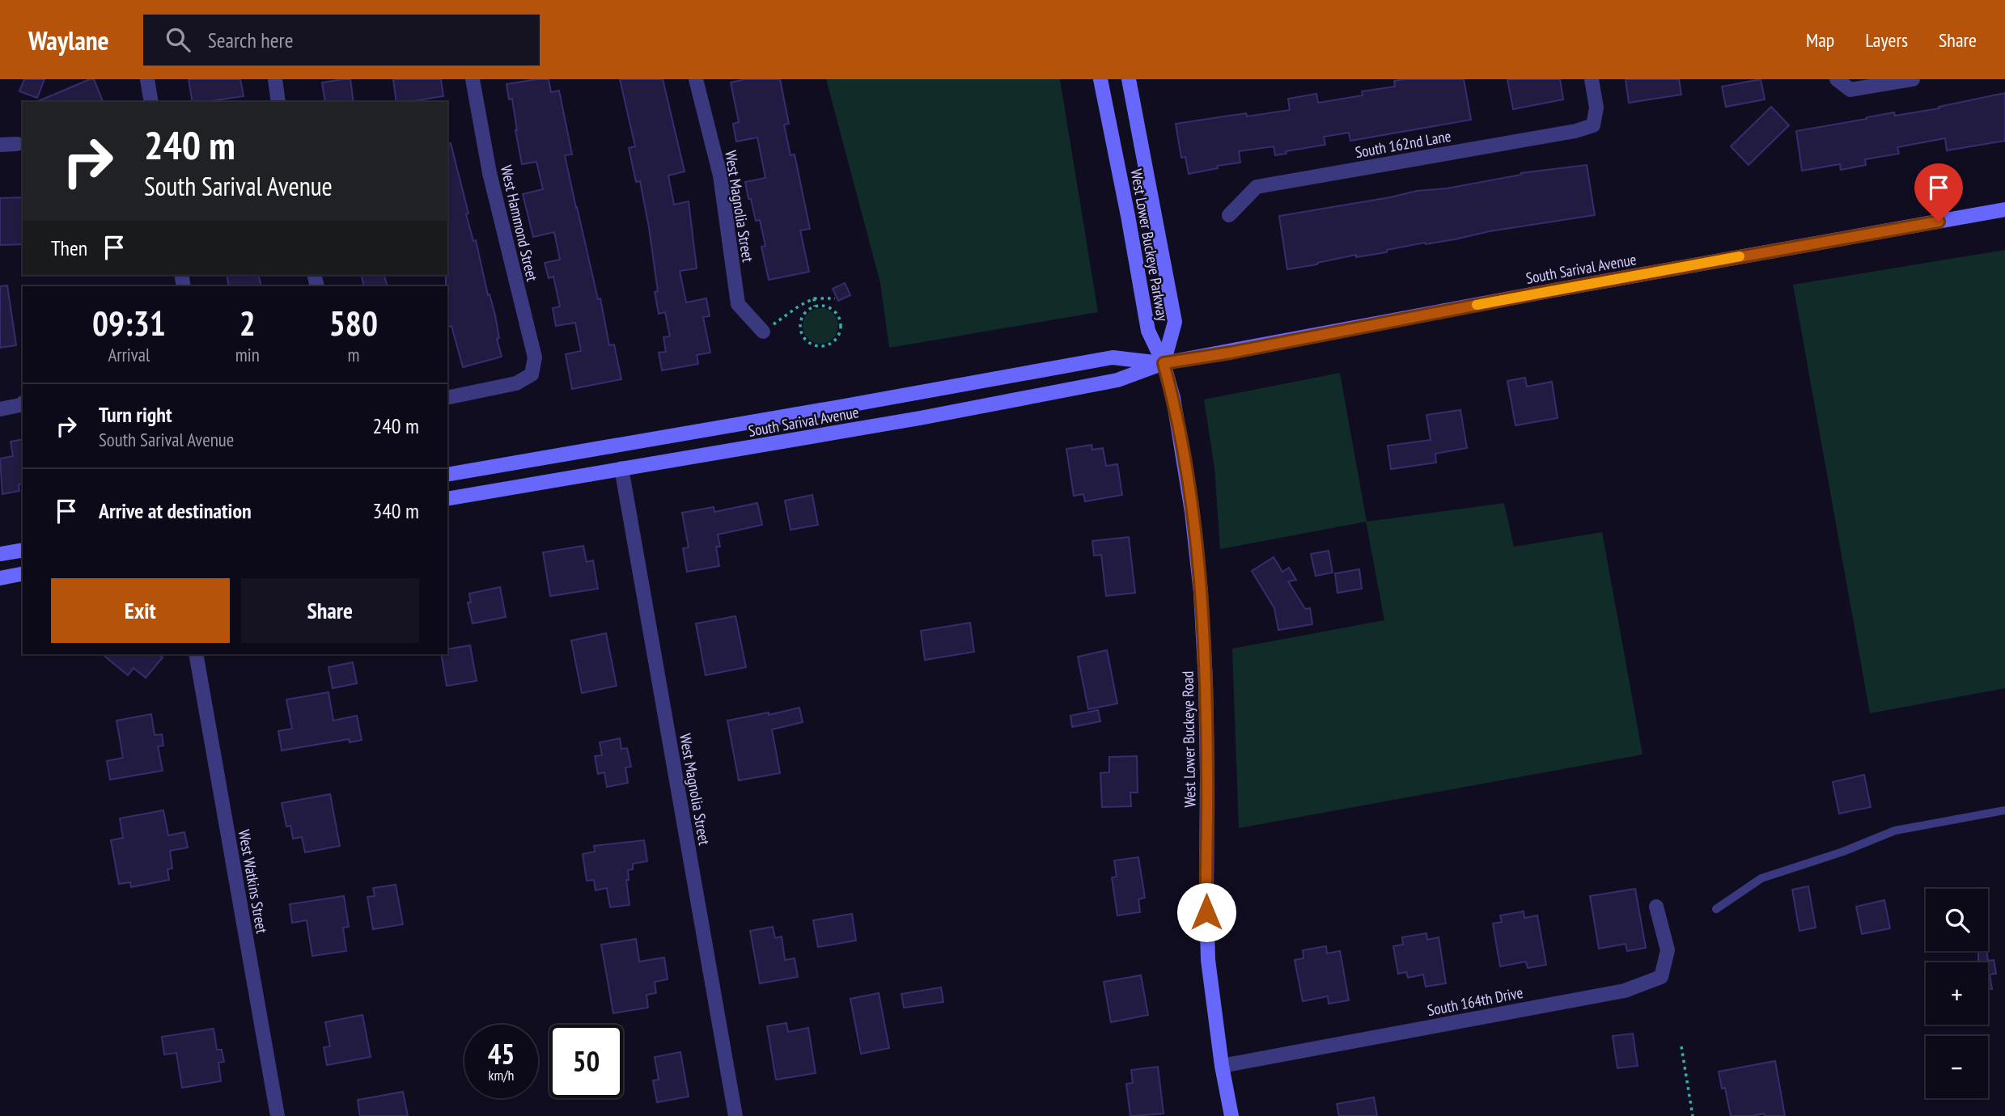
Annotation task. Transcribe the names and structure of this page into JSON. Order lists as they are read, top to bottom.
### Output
{
  "streets": {
    "main road": ["West Lower Buckeye Parkway", "South Sarival Avenue", "West Lower Buckeye Road"],
    "street": [
      "South 162nd Lane",
      "West Magnolia Street",
      "West Hammond Street",
      "West Watkins Street",
      "South 164th Drive"
    ]
  },
  "crossings": [
    ["West Magnolia Street", "South Sarival Avenue"],
    ["West Lower Buckeye Parkway", "South Sarival Avenue"],
    ["West Lower Buckeye Parkway", "West Lower Buckeye Road"],
    ["South Sarival Avenue", "West Lower Buckeye Road"],
    ["West Lower Buckeye Road", "South 164th Drive"]
  ],
  "page": {
    "header": "Waylane",
    "search": "Search here",
    "nav": ["Map", "Layers", "Share"],
    "turn": ["240 m", "South Sarival Avenue"],
    "then": "Then",
    "eta": [
      "09:31",
      "Arrival",
      "2",
      "min",
      "580",
      "m"
    ],
    "list": [
      {
        "name": "Turn right",
        "note": "South Sarival Avenue",
        "value": "240 m"
      },
      {
        "name": "Arrive at destination",
        "value": "340 m"
      }
    ],
    "buttons": ["Exit", "Share"],
    "map_buttons": ["+", "−"],
    "speed": "45 km/h",
    "limit": "50"
  }
}
